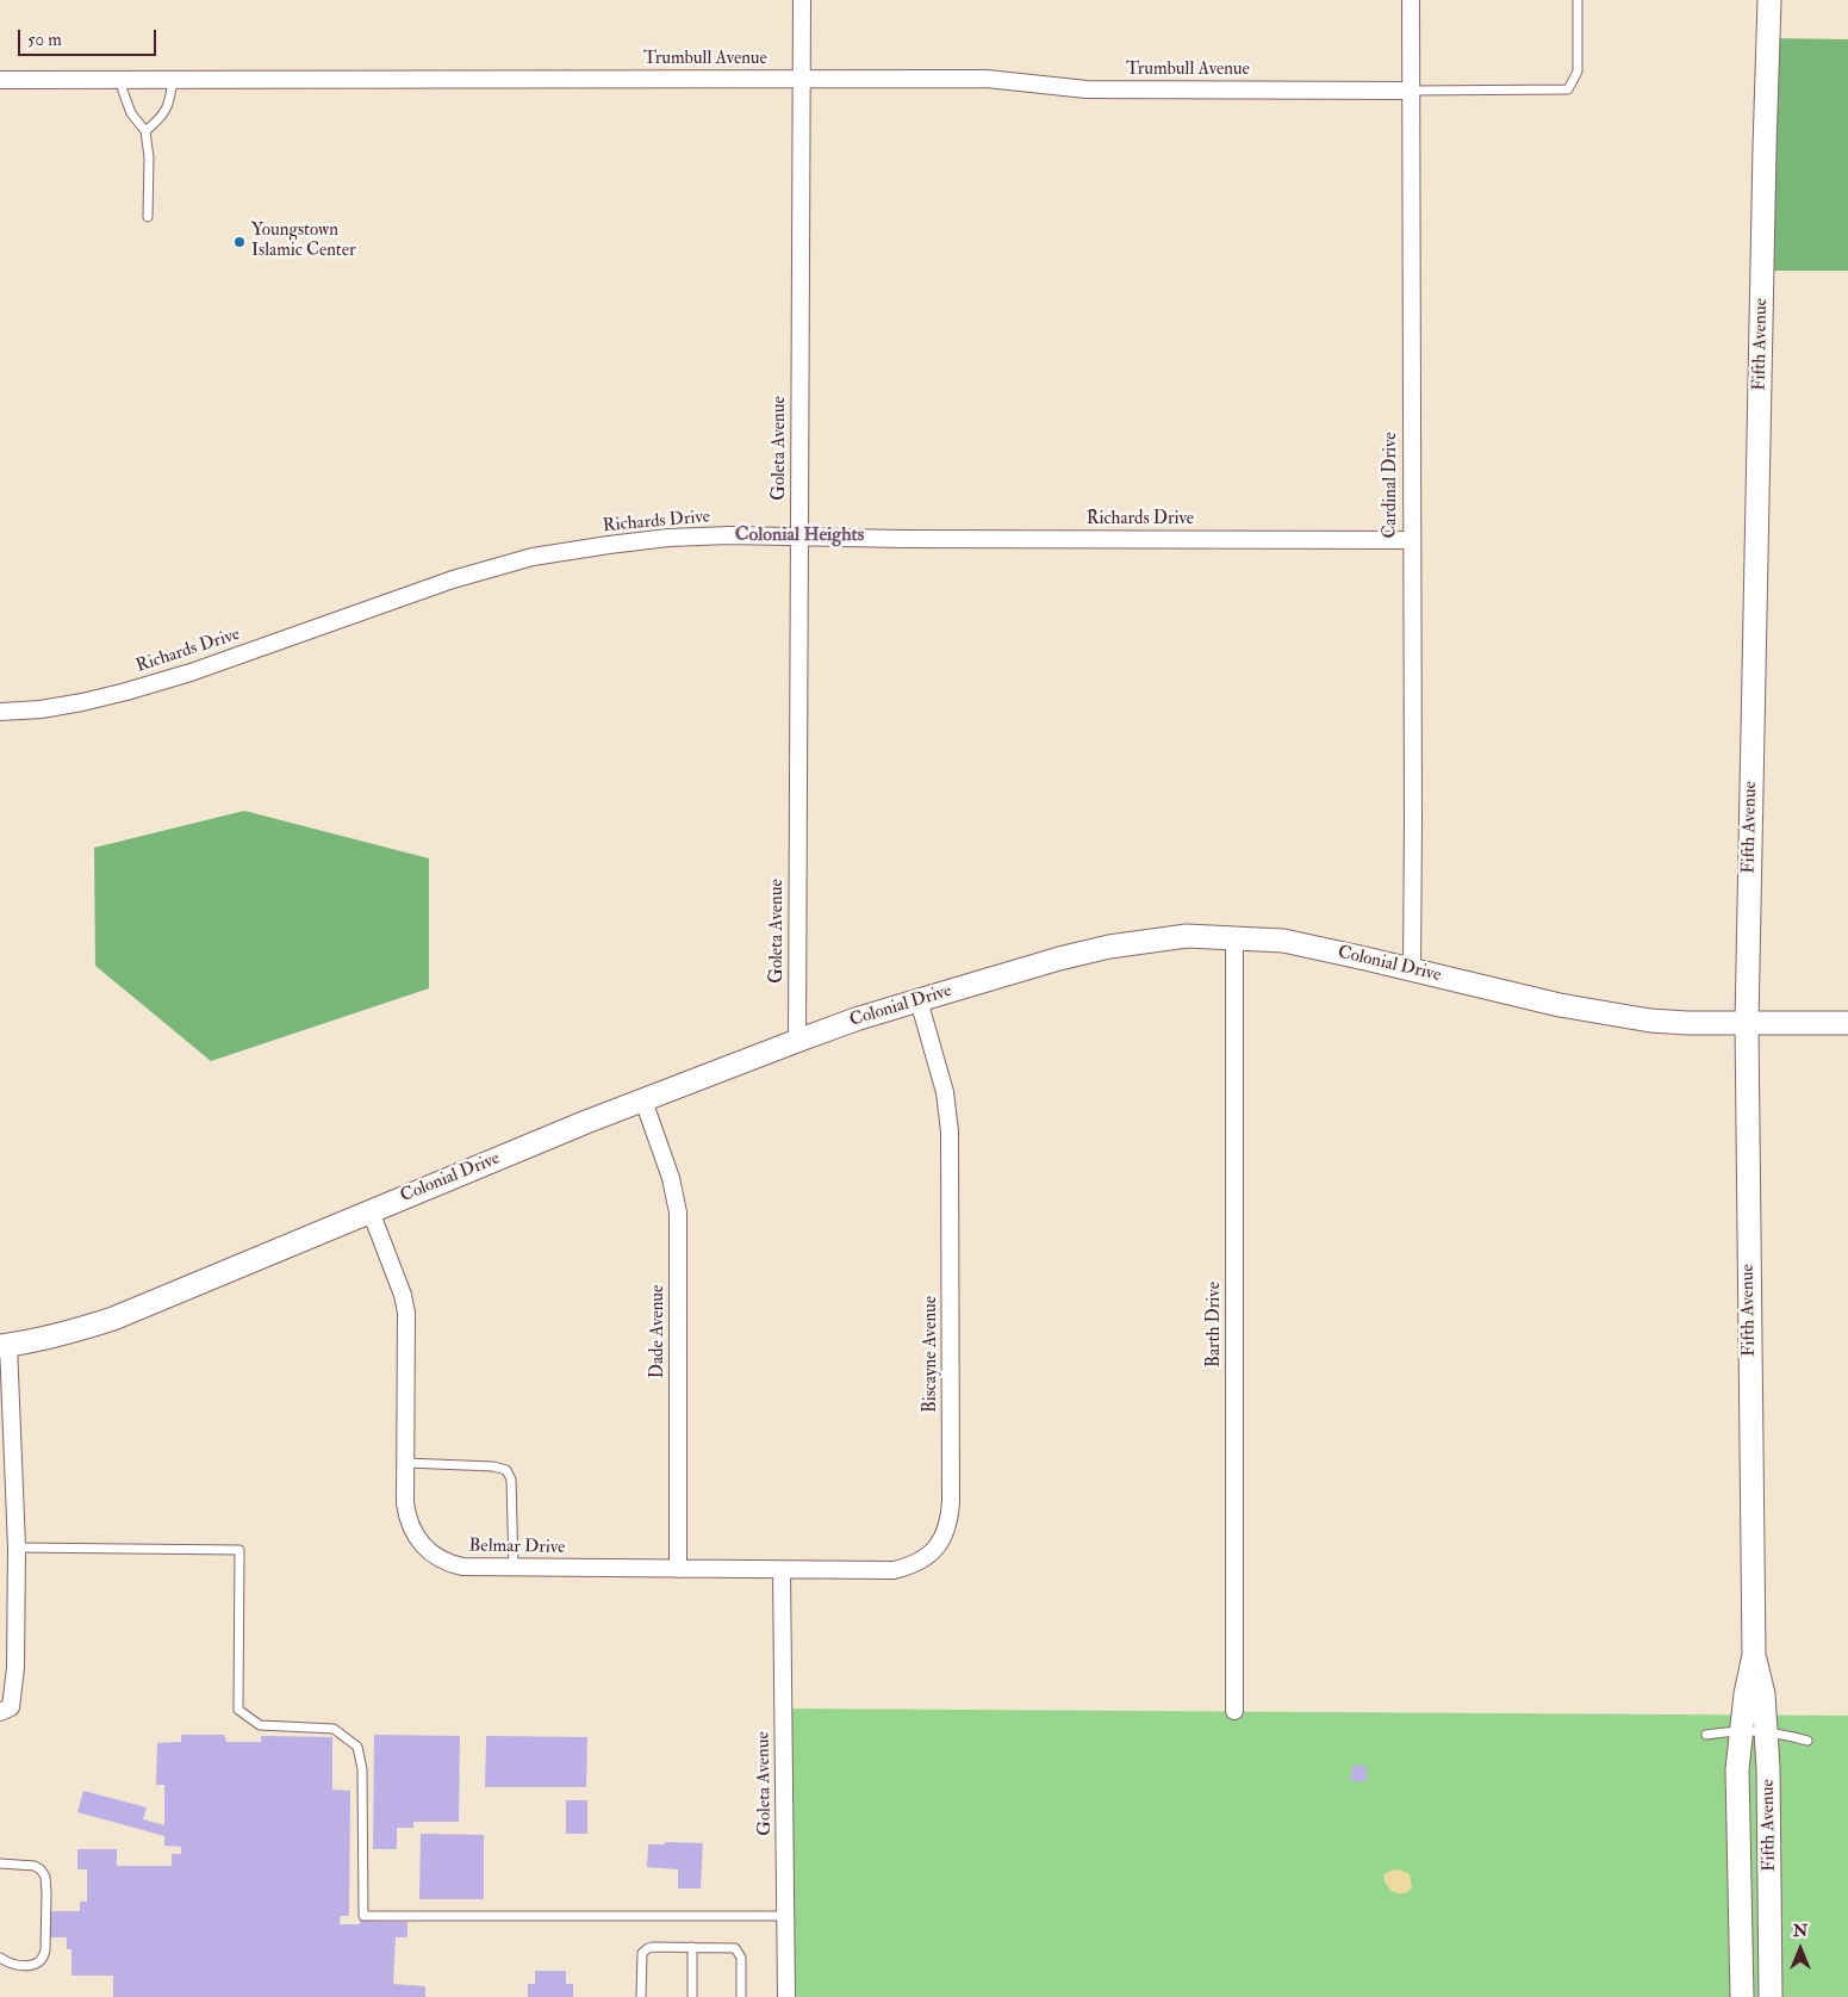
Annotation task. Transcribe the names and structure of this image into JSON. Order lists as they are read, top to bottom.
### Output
{
  "streets": {
    "street": [
      "Trumbull Avenue",
      "Fifth Avenue",
      "Goleta Avenue",
      "Cardinal Drive",
      "Richards Drive",
      "Colonial Drive",
      "Barth Drive",
      "Dade Avenue",
      "Biscayne Avenue",
      "Belmar Drive"
    ]
  },
  "crossings": [
    ["Trumbull Avenue", "Goleta Avenue"],
    ["Trumbull Avenue", "Cardinal Drive"],
    ["Fifth Avenue", "Colonial Drive"],
    ["Goleta Avenue", "Richards Drive"],
    ["Goleta Avenue", "Colonial Drive"],
    ["Goleta Avenue", "Biscayne Avenue"],
    ["Goleta Avenue", "Belmar Drive"],
    ["Cardinal Drive", "Richards Drive"],
    ["Cardinal Drive", "Colonial Drive"],
    ["Colonial Drive", "Barth Drive"],
    ["Colonial Drive", "Dade Avenue"],
    ["Colonial Drive", "Biscayne Avenue"],
    ["Colonial Drive", "Belmar Drive"],
    ["Dade Avenue", "Belmar Drive"],
    ["Biscayne Avenue", "Belmar Drive"]
  ],
  "districts": ["Colonial Heights"],
  "places": ["Youngstown Islamic Center"],
  "scale_bar": "50 m",
  "north": "top"
}
